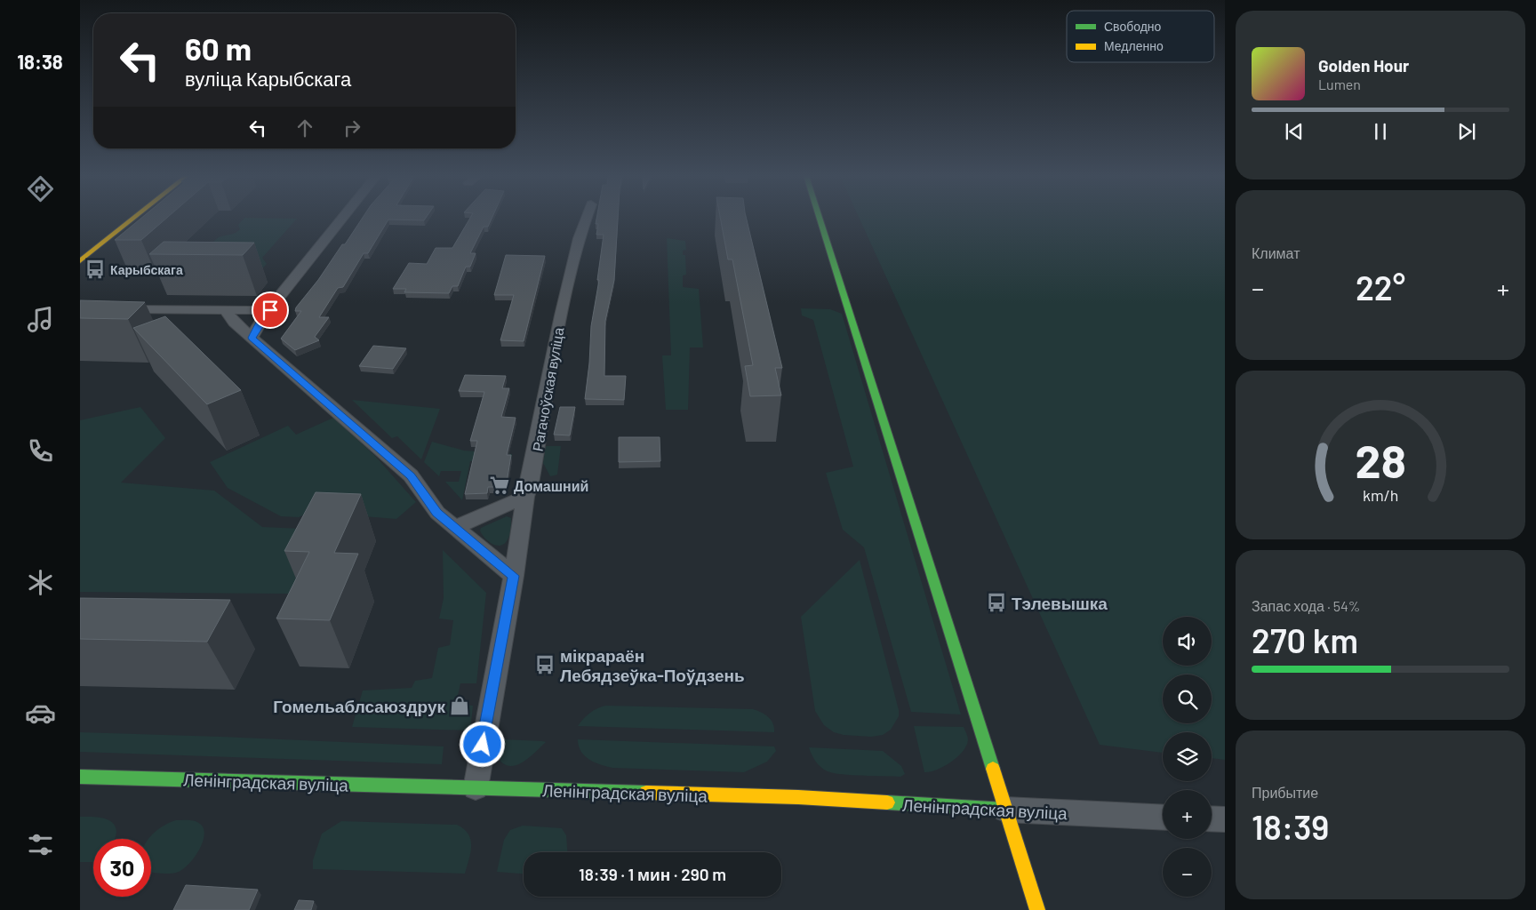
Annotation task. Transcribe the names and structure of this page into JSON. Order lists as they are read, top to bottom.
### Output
{
  "streets": {
    "main road": ["Ленінградская вуліца"],
    "street": ["Рагачоўская вуліца"]
  },
  "crossings": [
    ["Рагачоўская вуліца", "Ленінградская вуліца"]
  ],
  "places": {
    "bus stop": ["Карыбскага", "Тэлевышка", "мікрараён Лебядзеўка-Поўдзень"],
    "supermarket": ["Домашний"],
    "shop": ["Гомельаблсаюздрук"]
  },
  "legend": ["Свободно", "Медленно"],
  "page": {
    "tabs": "18:38",
    "turn": ["60 m", "вуліца Карыбскага"],
    "song": ["Golden Hour", "Lumen"],
    "tile": [
      "Климат",
      ["Запас хода · 54%", "270 km"],
      ["Прибытие", "18:39"]
    ],
    "heat": ["−", "22°", "+"],
    "map_buttons": ["+", "−"],
    "limit": "30",
    "trip": "18:39 · 1 мин · 290 m",
    "gauge": ["28", "km/h"]
  }
}
